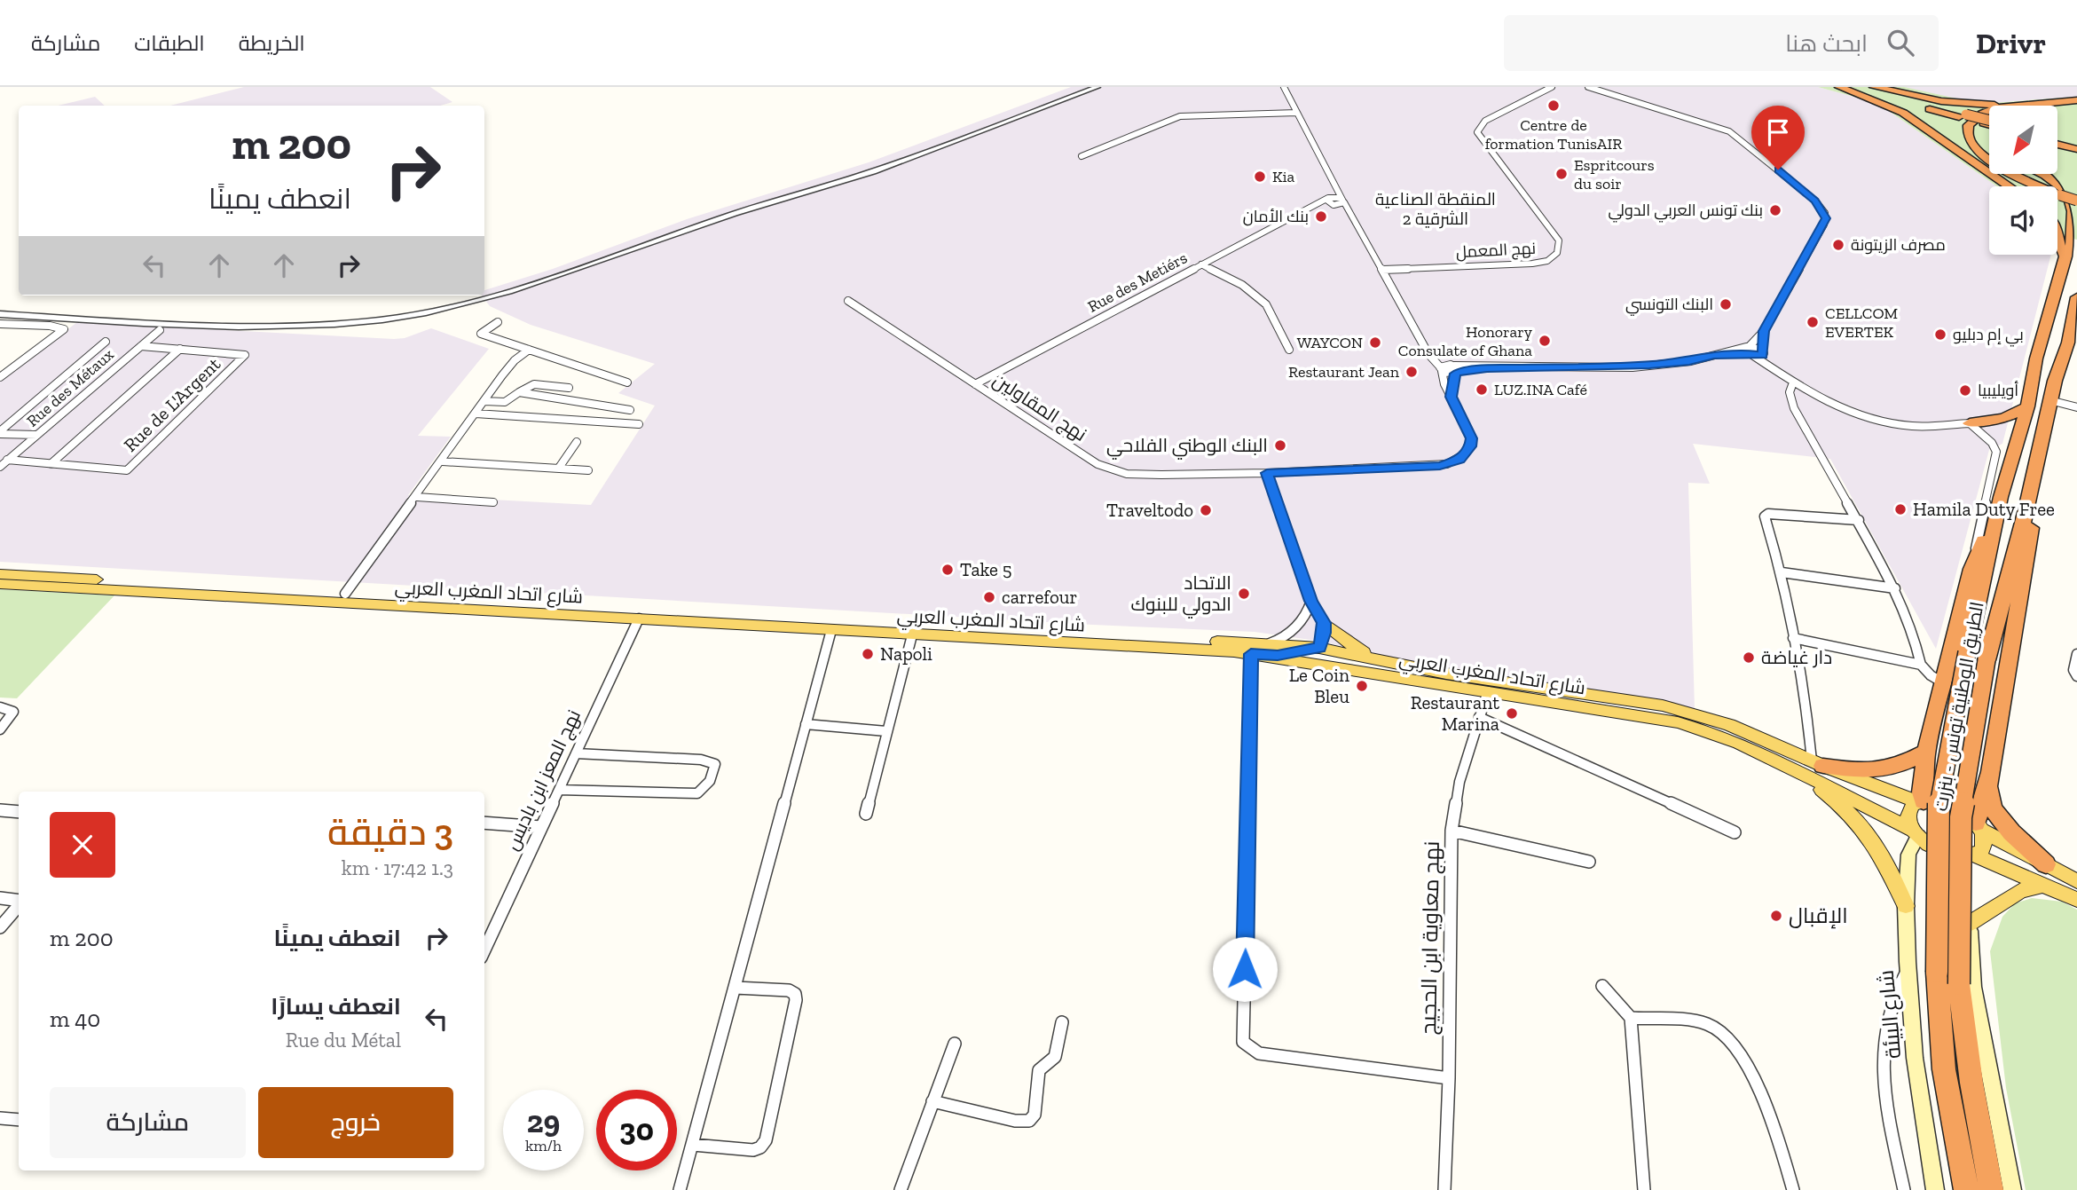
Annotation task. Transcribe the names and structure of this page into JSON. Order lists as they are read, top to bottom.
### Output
{
  "streets": {
    "highway": ["الطريق الوطنية تونس - بنزرت"],
    "main road": ["شارع اتحاد المغرب العربي", "شارع البيئة"],
    "street": [
      "نهج المعمل",
      "Rue des Metiérs",
      "Rue des Métaux",
      "Rue de L'Argent",
      "نهج المقاولين",
      "نهج المعز ابن باديس",
      "نهج معاوية ابن الحجيج"
    ]
  },
  "crossings": [
    ["نهج المعمل", "نهج المقاولين"],
    ["Rue des Metiérs", "نهج المقاولين"],
    ["Rue des Métaux", "Rue de L'Argent"],
    ["شارع اتحاد المغرب العربي", "نهج المعز ابن باديس"],
    ["شارع اتحاد المغرب العربي", "نهج معاوية ابن الحجيج"],
    ["شارع اتحاد المغرب العربي", "شارع البيئة"]
  ],
  "districts": ["المنقطة الصناعية الشرقية 2"],
  "places": [
    "Centre de formation TunisAIR",
    "Espritcours du soir",
    "Kia",
    "بنك تونس العربي الدولي",
    "بنك الأمان",
    "مصرف الزيتونة",
    "البنك التونسي",
    "CELLCOM EVERTEK",
    "بي إم دبليو",
    "Honorary Consulate of Ghana",
    "WAYCON",
    "Restaurant Jean",
    "LUZ.INA Café",
    "أويليبيا",
    "البنك الوطني الفلاحي",
    "Hamila Duty Free",
    "Traveltodo",
    "Take 5",
    "الاتحاد الدولي للبنوك",
    "carrefour",
    "Napoli",
    "دار غياضة",
    "Le Coin Bleu",
    "Restaurant Marina",
    "الإقبال"
  ],
  "north": "bottom left",
  "page": {
    "header": "Drivr",
    "search": "ابحث هنا",
    "nav": ["الخريطة", "الطبقات", "مشاركة"],
    "turn": ["200 m", "انعطف يمينًا"],
    "heading": ["3 دقيقة", "1.3 km · 17:42"],
    "list": [
      {
        "name": "انعطف يمينًا",
        "value": "200 m"
      },
      {
        "name": "انعطف يسارًا",
        "note": "Rue du Métal",
        "value": "40 m"
      }
    ],
    "buttons": ["خروج", "مشاركة"],
    "speed": "29 km/h",
    "limit": "30"
  }
}
